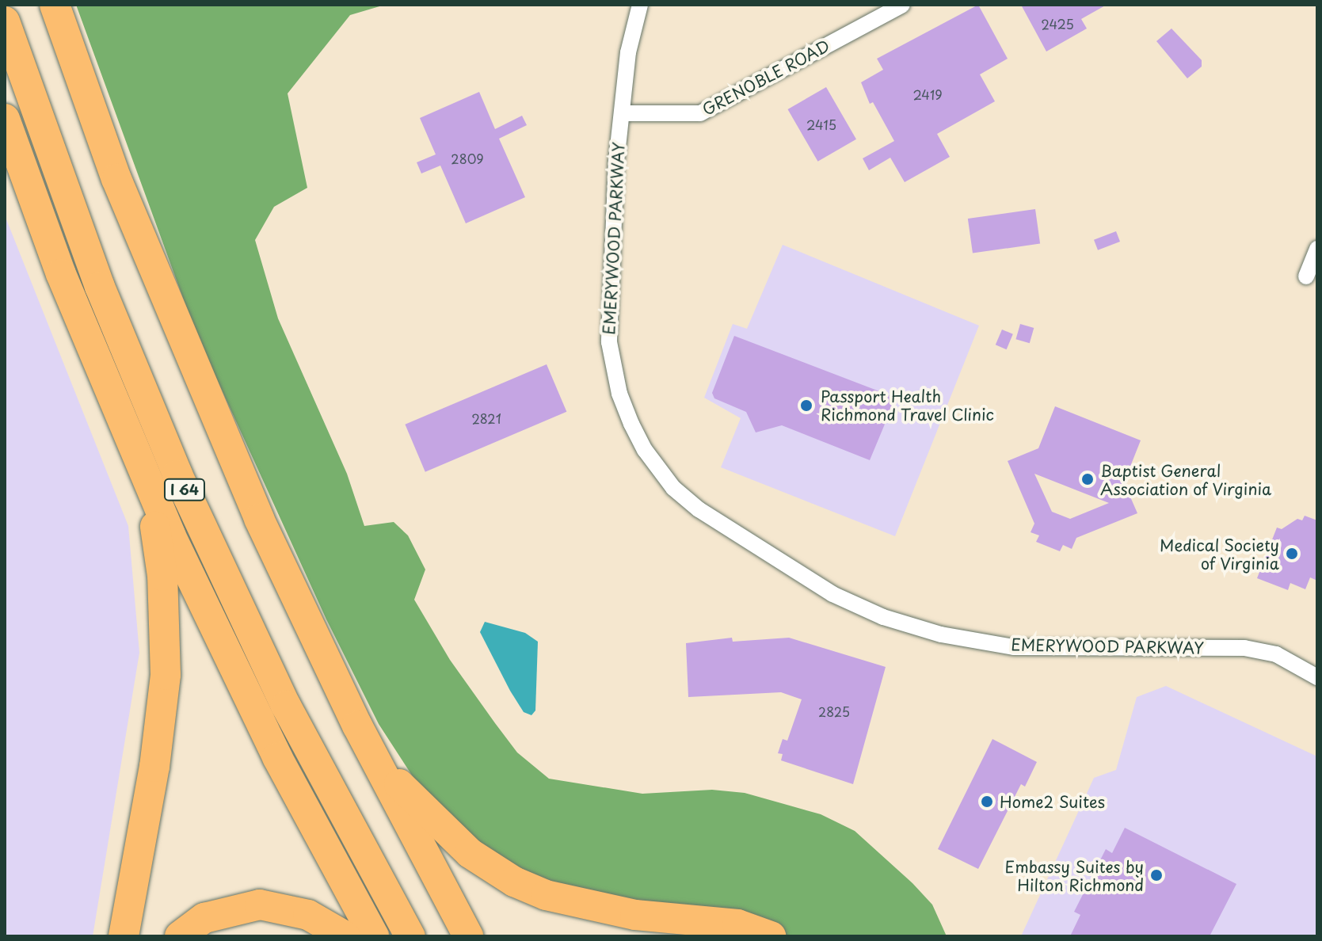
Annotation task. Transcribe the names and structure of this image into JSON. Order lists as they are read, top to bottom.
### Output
{
  "streets": {
    "highway": ["I 64"],
    "street": ["GRENOBLE ROAD", "EMERYWOOD PARKWAY"]
  },
  "crossings": [
    ["GRENOBLE ROAD", "EMERYWOOD PARKWAY"]
  ],
  "places": [
    "Passport Health Richmond Travel Clinic",
    "Baptist General Association of Virginia",
    "Medical Society of Virginia",
    "Home2 Suites",
    "Embassy Suites by Hilton Richmond"
  ],
  "house_numbers": [
    "2425",
    "2419",
    "2415",
    "2809",
    "2821",
    "2825"
  ]
}
